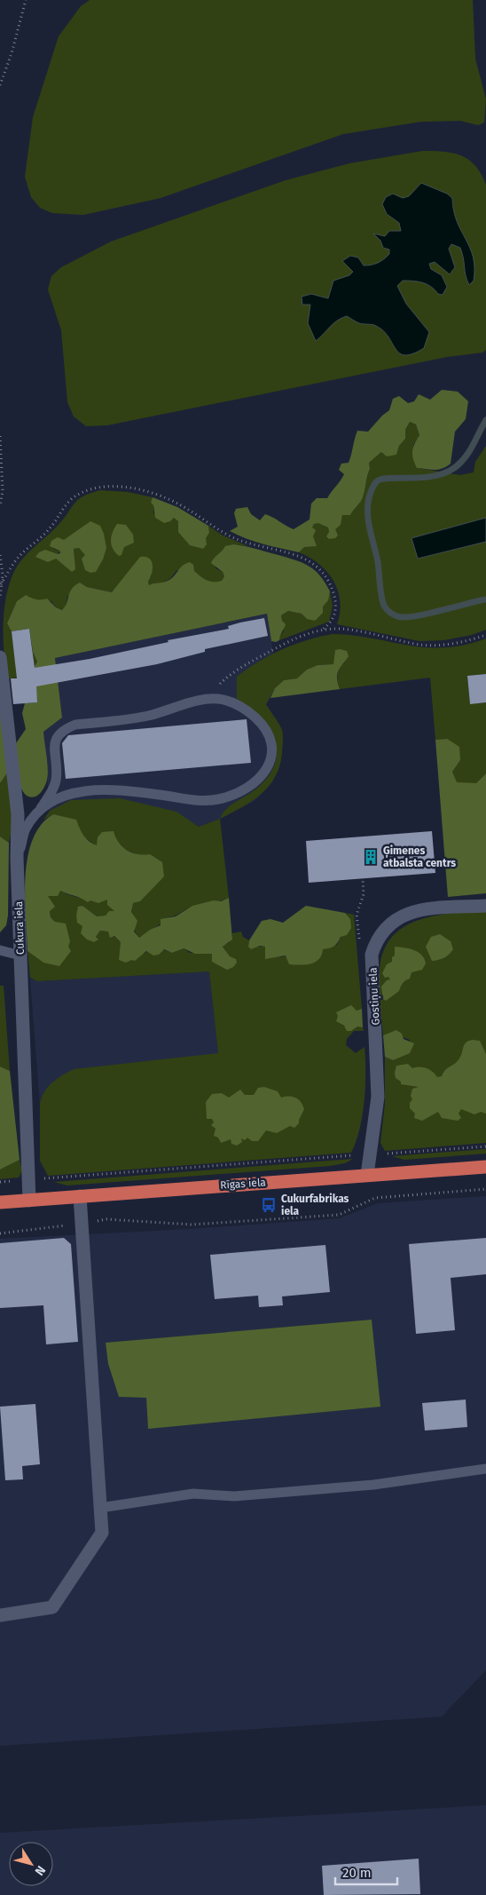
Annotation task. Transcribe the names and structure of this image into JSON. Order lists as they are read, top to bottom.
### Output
{
  "streets": {
    "highway": ["Rīgas iela"],
    "street": ["Cukura iela", "Gostiņu iela"]
  },
  "crossings": [
    ["Cukura iela", "Rīgas iela"],
    ["Gostiņu iela", "Rīgas iela"]
  ],
  "places": {
    "building": ["Ģimenes atbalsta centrs"],
    "bus stop": ["Cukurfabrikas iela"]
  },
  "scale_bar": "20 m",
  "north": "bottom right"
}
